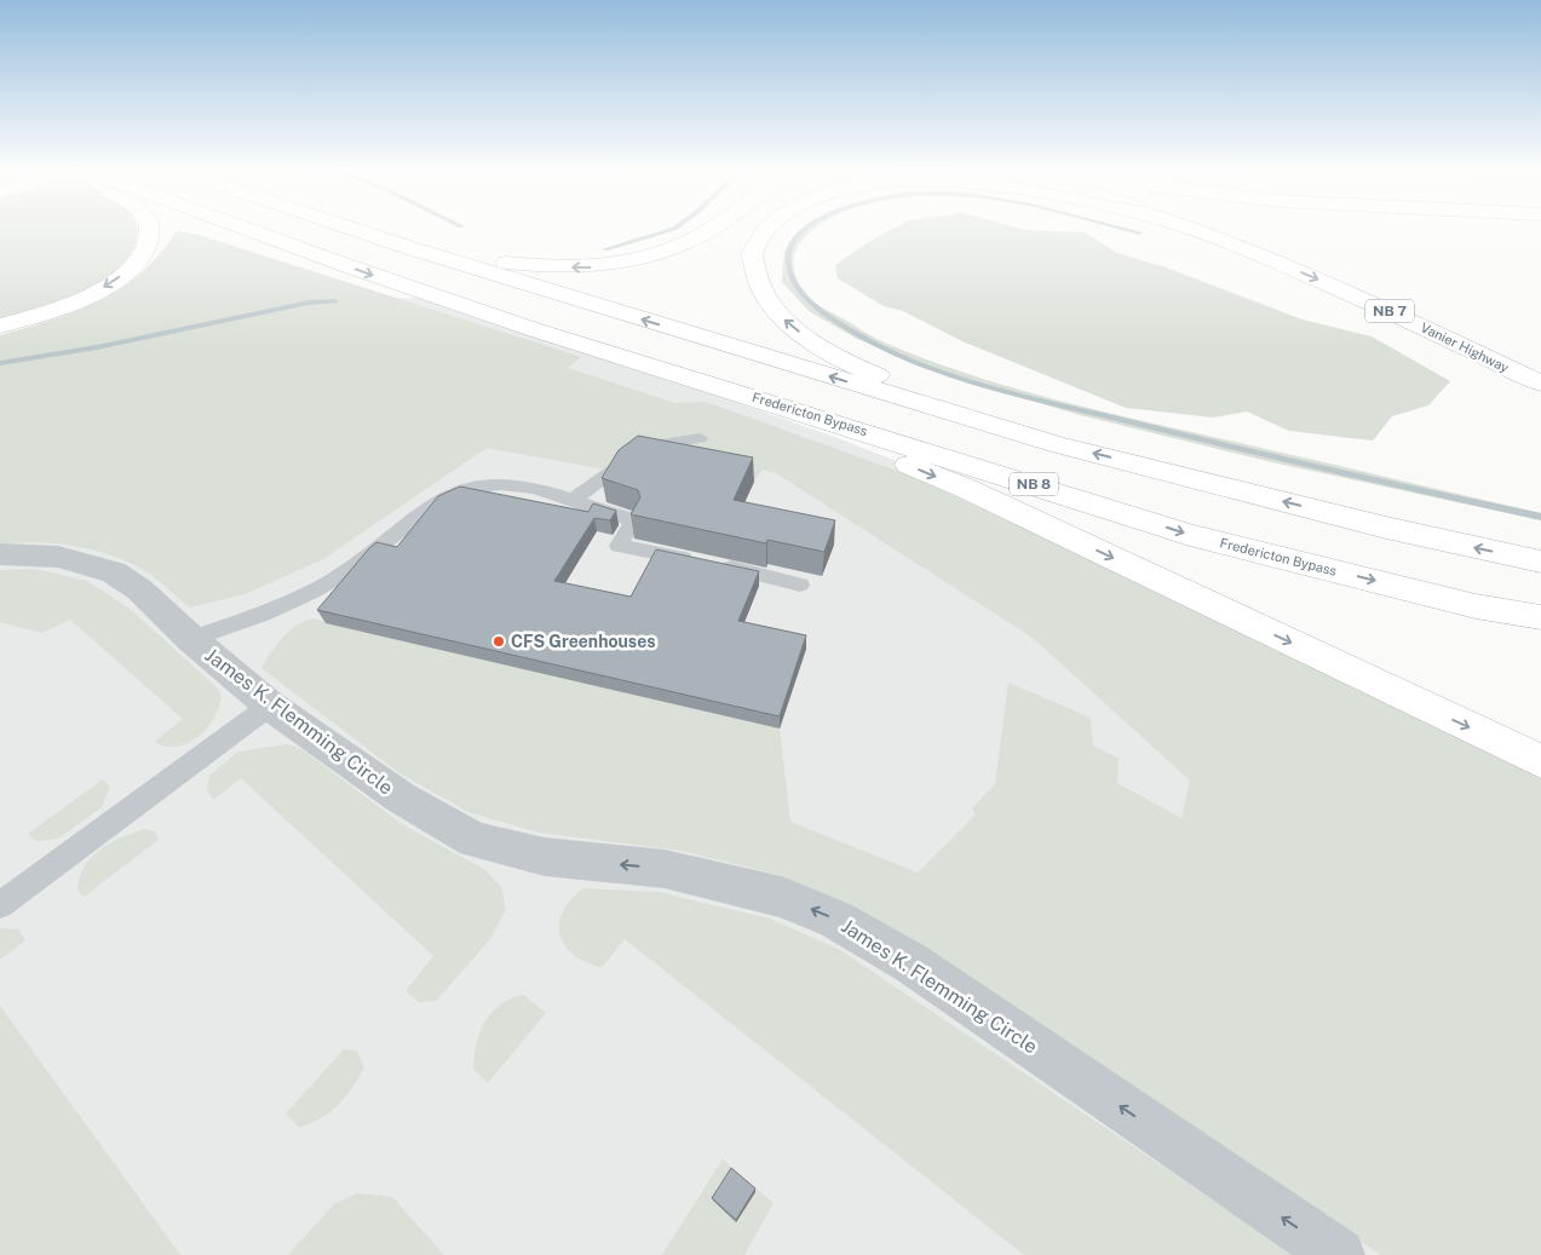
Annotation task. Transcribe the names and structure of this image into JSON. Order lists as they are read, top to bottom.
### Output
{
  "streets": {
    "main road": [
      "NB 7",
      "Vanier Highway",
      "Fredericton Bypass",
      "NB 8"
    ],
    "street": ["James K. Flemming Circle"]
  },
  "one_way": ["James K. Flemming Circle"],
  "places": ["CFS Greenhouses"]
}
